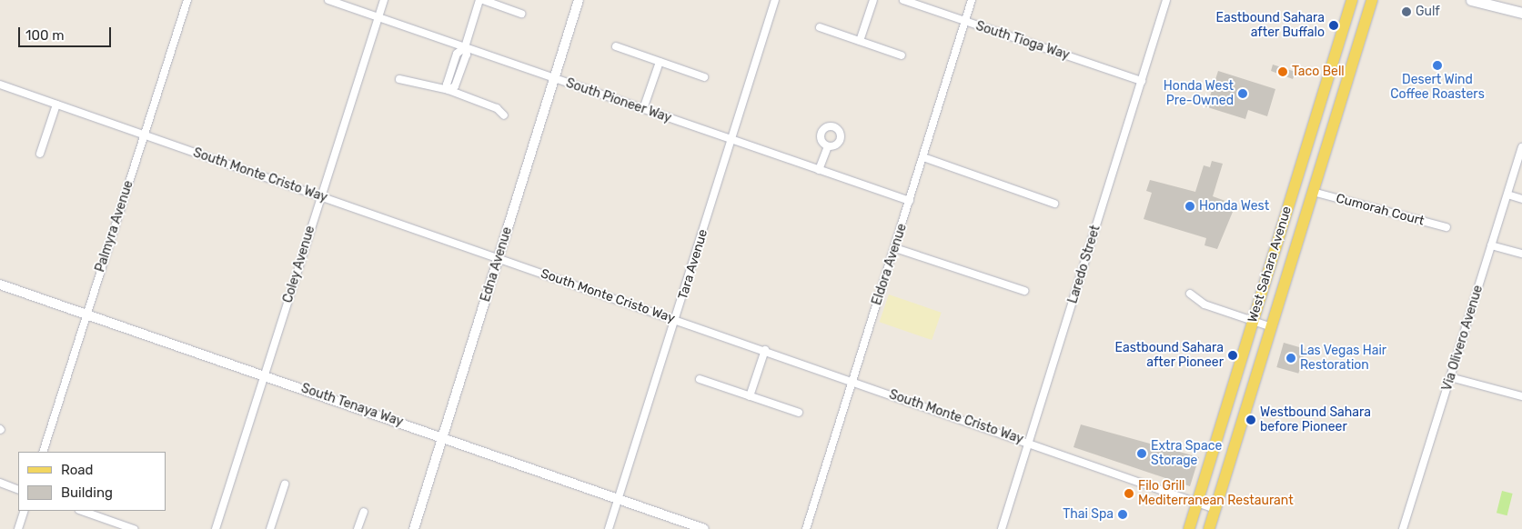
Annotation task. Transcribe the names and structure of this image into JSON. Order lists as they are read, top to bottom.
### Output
{
  "streets": {
    "main road": ["West Sahara Avenue"],
    "street": [
      "South Tioga Way",
      "South Pioneer Way",
      "South Monte Cristo Way",
      "Cumorah Court",
      "Palmyra Avenue",
      "Coley Avenue",
      "Edna Avenue",
      "Tara Avenue",
      "Eldora Avenue",
      "Laredo Street",
      "Via Olivero Avenue",
      "South Tenaya Way"
    ]
  },
  "crossings": [
    ["South Tioga Way", "Eldora Avenue"],
    ["South Tioga Way", "Laredo Street"],
    ["South Pioneer Way", "Coley Avenue"],
    ["South Pioneer Way", "Edna Avenue"],
    ["South Pioneer Way", "Tara Avenue"],
    ["South Pioneer Way", "Eldora Avenue"],
    ["South Monte Cristo Way", "Palmyra Avenue"],
    ["South Monte Cristo Way", "Coley Avenue"],
    ["South Monte Cristo Way", "Edna Avenue"],
    ["South Monte Cristo Way", "Tara Avenue"],
    ["South Monte Cristo Way", "Eldora Avenue"],
    ["South Monte Cristo Way", "Laredo Street"],
    ["South Monte Cristo Way", "West Sahara Avenue"],
    ["Cumorah Court", "West Sahara Avenue"],
    ["Palmyra Avenue", "South Tenaya Way"],
    ["Coley Avenue", "South Tenaya Way"],
    ["Edna Avenue", "South Tenaya Way"],
    ["Tara Avenue", "South Tenaya Way"]
  ],
  "places": [
    "Gulf",
    "Eastbound Sahara after Buffalo",
    "Desert Wind Coffee Roasters",
    "Taco Bell",
    "Honda West Pre-Owned",
    "Honda West",
    "Eastbound Sahara after Pioneer",
    "Las Vegas Hair Restoration",
    "Westbound Sahara before Pioneer",
    "Extra Space Storage",
    "Filo Grill Mediterranean Restaurant",
    "Thai Spa"
  ],
  "legend": ["Road", "Building"],
  "scale_bar": "100 m"
}
